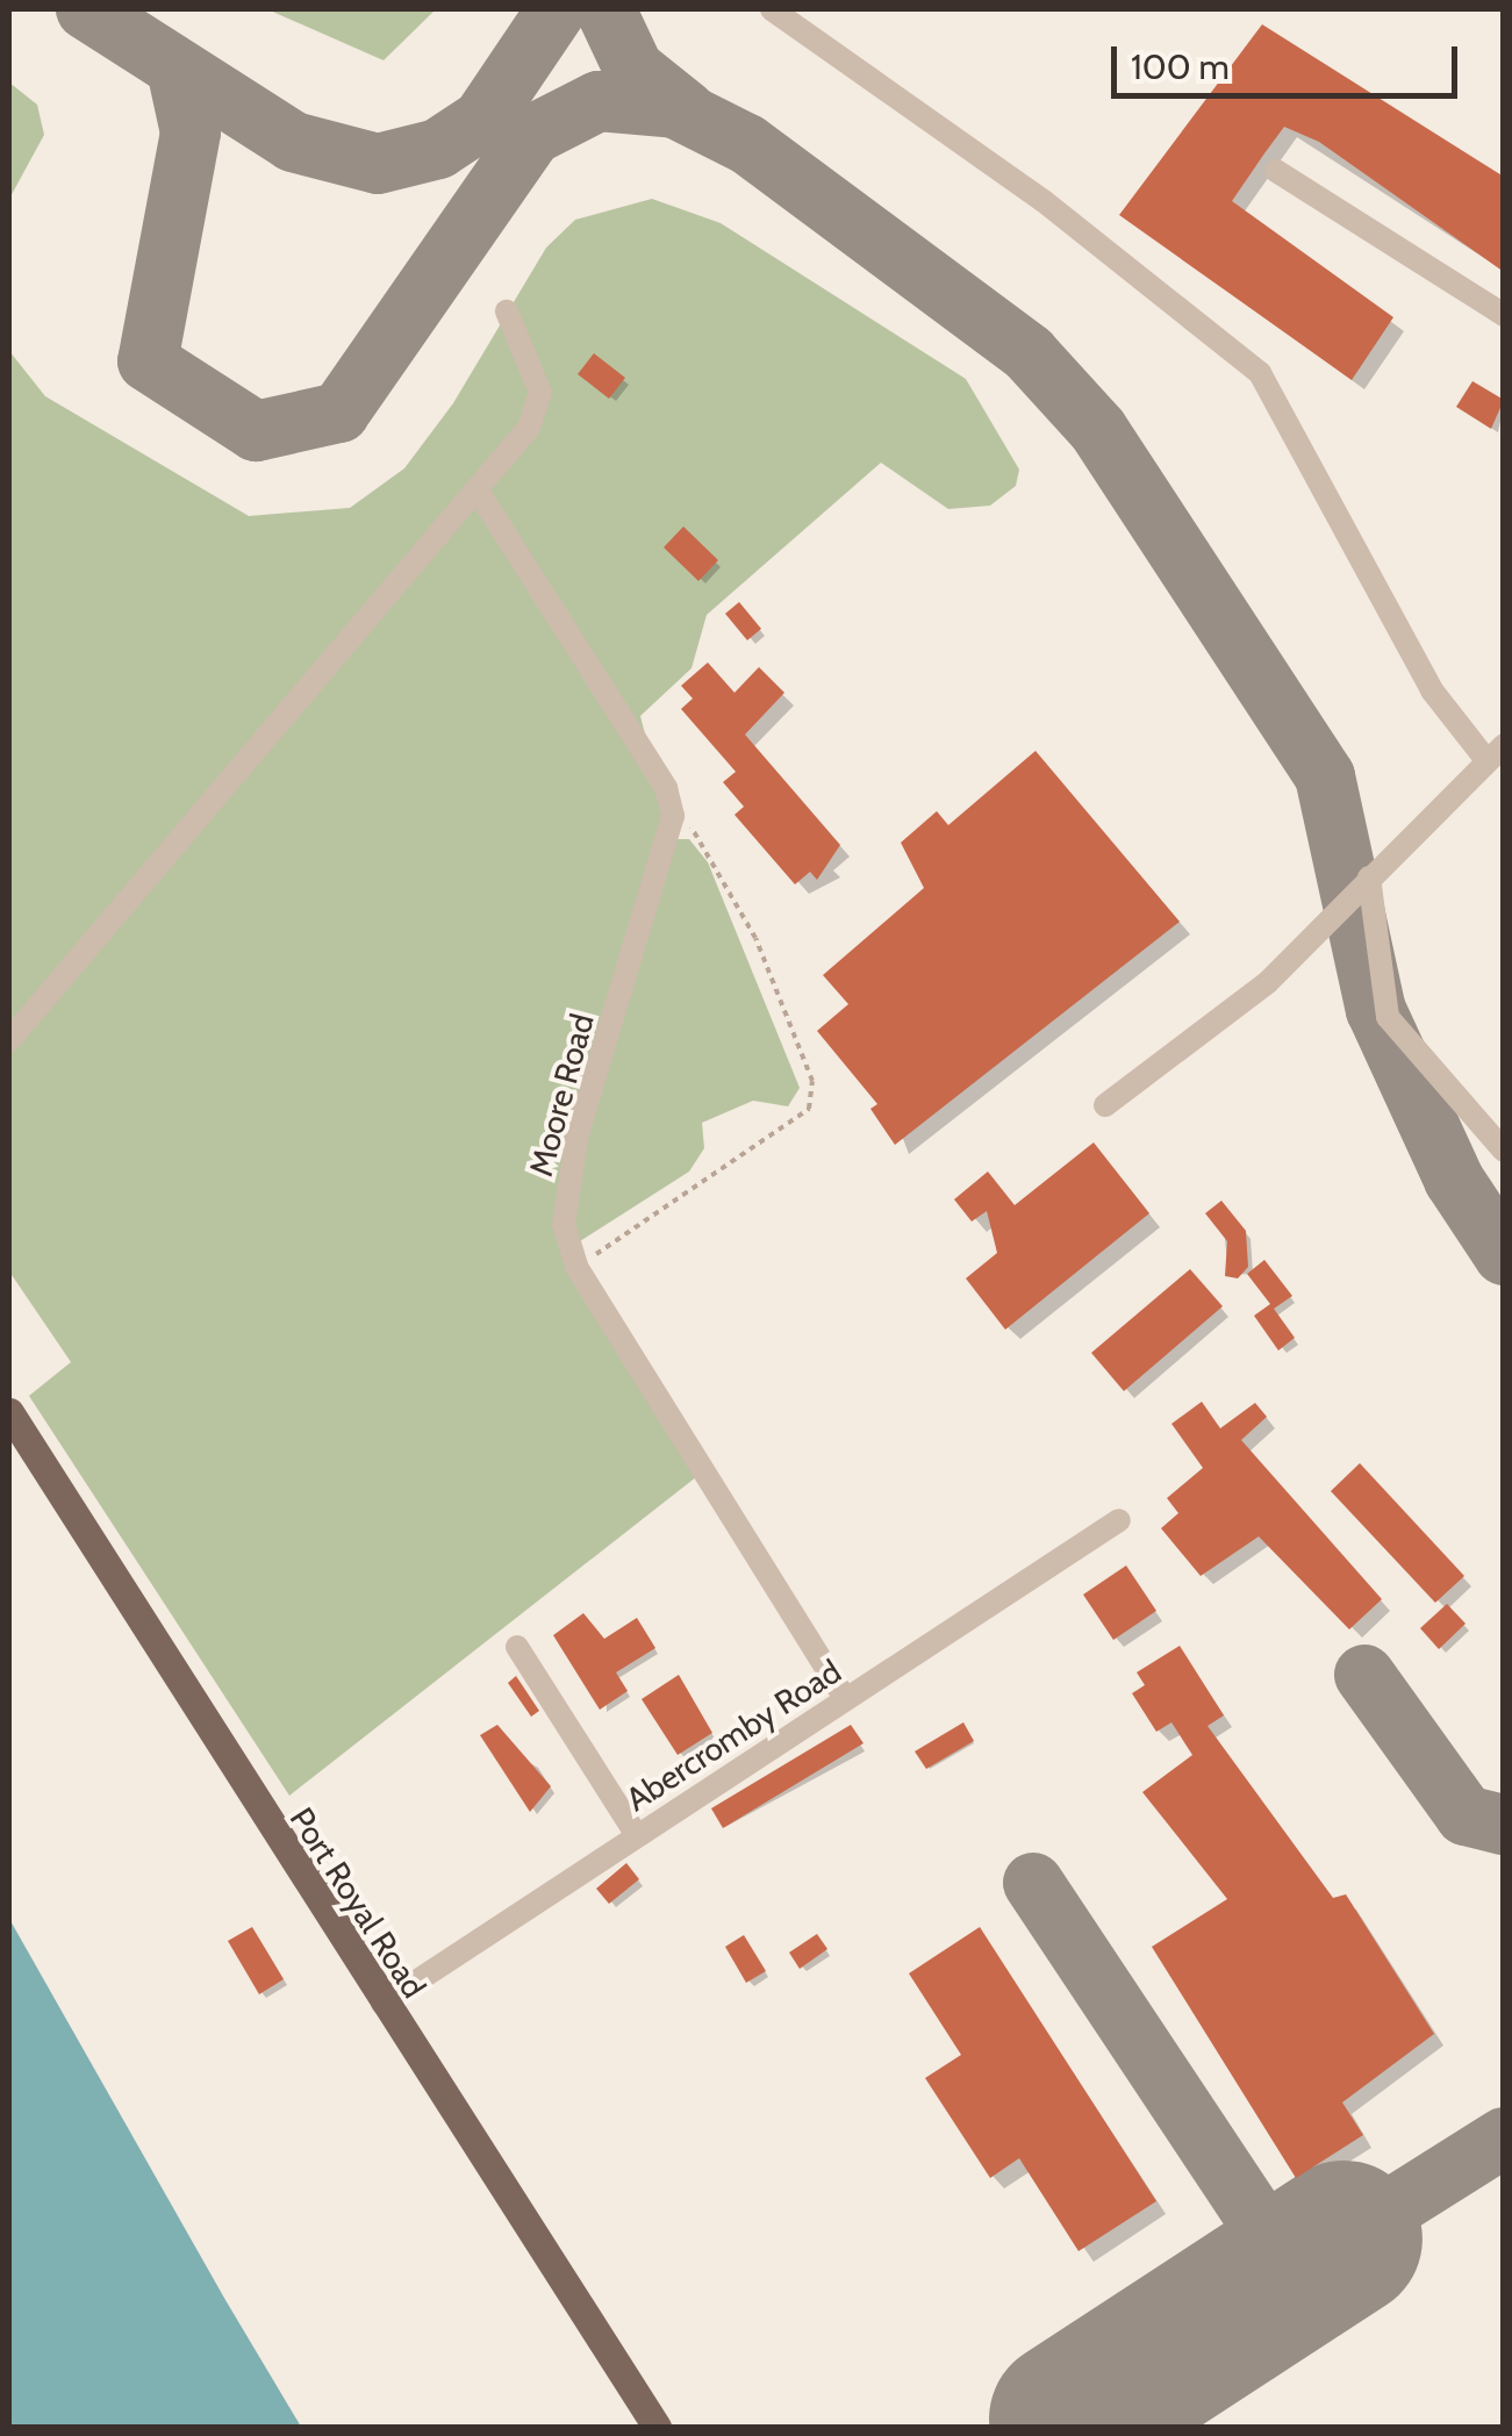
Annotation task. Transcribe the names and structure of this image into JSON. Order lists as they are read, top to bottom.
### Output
{
  "streets": {
    "main road": ["Port Royal Road"],
    "street": ["Moore Road", "Abercromby Road"]
  },
  "crossings": [
    ["Moore Road", "Abercromby Road"],
    ["Abercromby Road", "Port Royal Road"]
  ],
  "scale_bar": "100 m"
}
